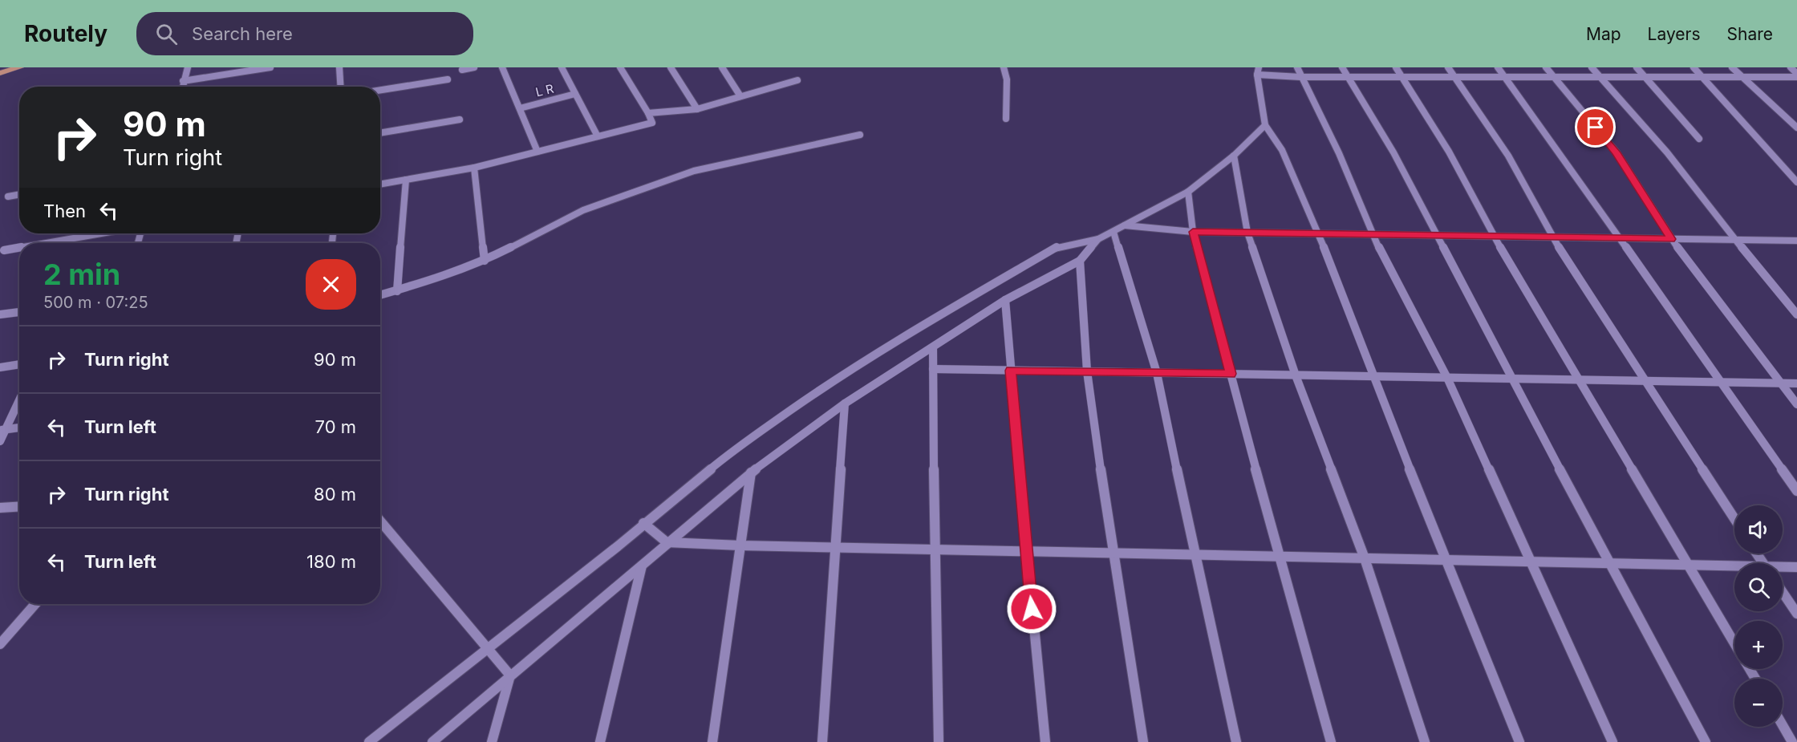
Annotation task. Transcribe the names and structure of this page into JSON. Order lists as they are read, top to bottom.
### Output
{
  "streets": {
    "street": ["L R"]
  },
  "page": {
    "header": "Routely",
    "search": "Search here",
    "nav": ["Map", "Layers", "Share"],
    "turn": ["90 m", "Turn right"],
    "then": "Then",
    "heading": ["2 min", "500 m · 07:25"],
    "list": [
      {
        "name": "Turn right",
        "value": "90 m"
      },
      {
        "name": "Turn left",
        "value": "70 m"
      },
      {
        "name": "Turn right",
        "value": "80 m"
      },
      {
        "name": "Turn left",
        "value": "180 m"
      }
    ],
    "map_buttons": ["+", "−"]
  }
}
